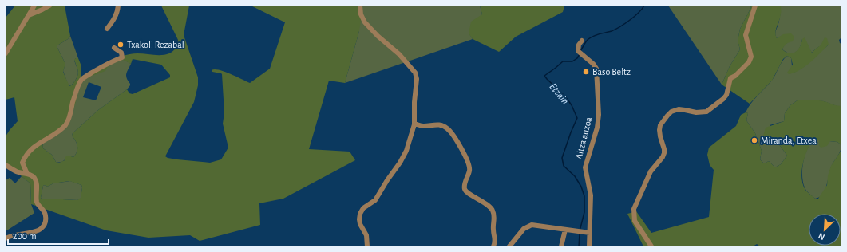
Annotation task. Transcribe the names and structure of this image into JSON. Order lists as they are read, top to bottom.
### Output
{
  "streets": {
    "street": ["Aitza auzoa"]
  },
  "water": ["Etzain"],
  "places": ["Txakoli Rezabal", "Baso Beltz", "Miranda, Etxea"],
  "scale_bar": "200 m",
  "north": "bottom left"
}
